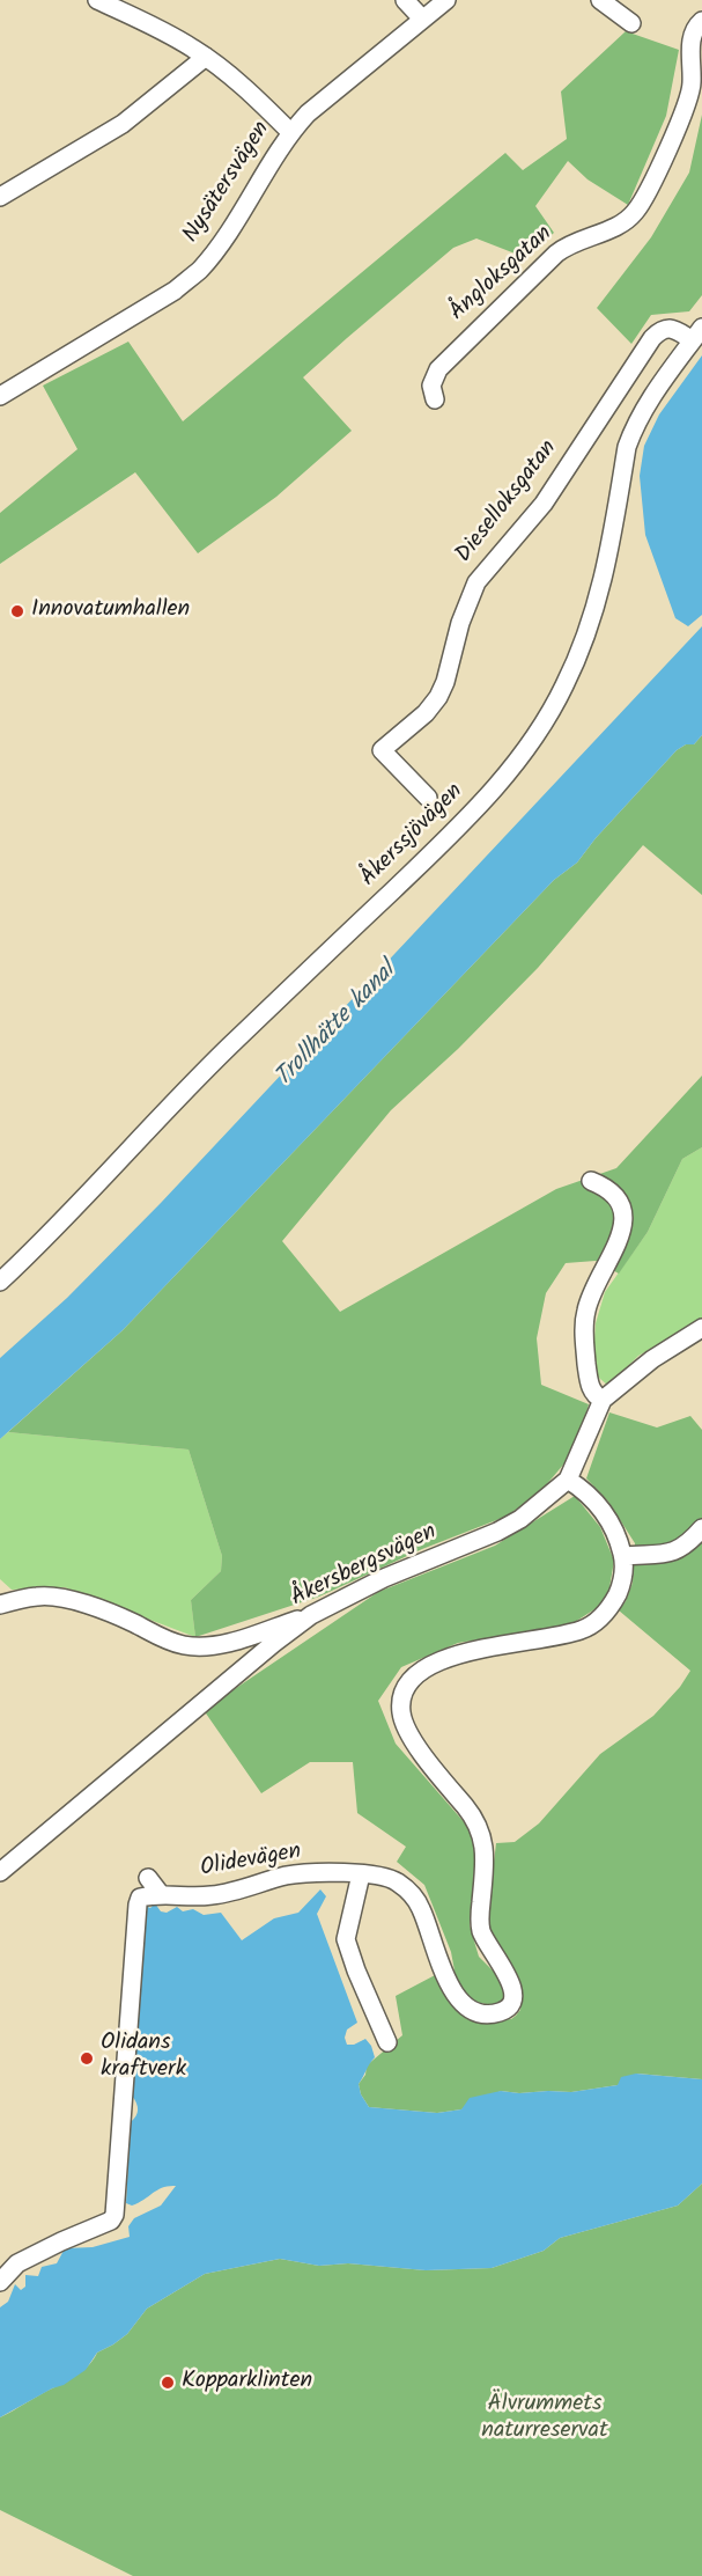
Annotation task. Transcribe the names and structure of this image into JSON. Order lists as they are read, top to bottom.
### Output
{
  "streets": {
    "street": [
      "Nysätersvägen",
      "Ångloksgatan",
      "Dieselloksgatan",
      "Åkerssjövägen",
      "Åkersbergsvägen",
      "Olidevägen"
    ]
  },
  "crossings": [
    ["Dieselloksgatan", "Åkerssjövägen"],
    ["Åkersbergsvägen", "Olidevägen"]
  ],
  "water": ["Trollhätte kanal"],
  "parks": ["Älvrummets naturreservat"],
  "places": ["Innovatumhallen", "Olidans kraftverk", "Kopparklinten"]
}
